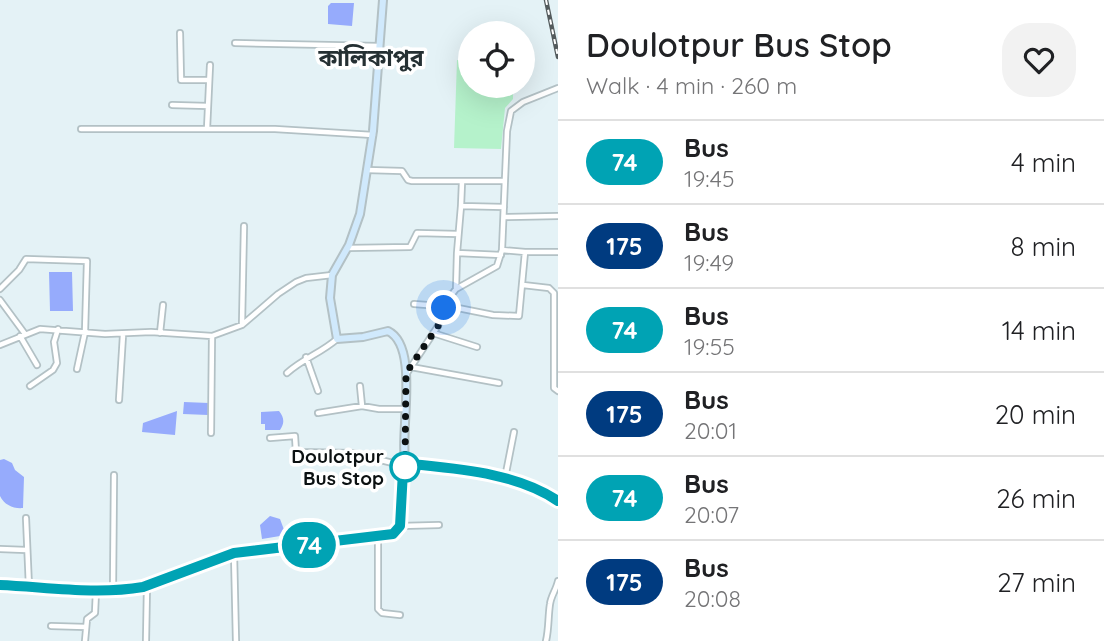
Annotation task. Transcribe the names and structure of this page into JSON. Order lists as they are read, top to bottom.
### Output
{
  "districts": ["কালিকাপুর"],
  "places": ["Doulotpur Bus Stop"],
  "lines": ["bus line 74"],
  "page": {
    "on_map": "74",
    "heading": ["Doulotpur Bus Stop", "Walk · 4 min · 260 m"],
    "list": [
      {
        "mark": "74",
        "name": "Bus",
        "note": "19:45",
        "value": "4 min"
      },
      {
        "mark": "175",
        "name": "Bus",
        "note": "19:49",
        "value": "8 min"
      },
      {
        "mark": "74",
        "name": "Bus",
        "note": "19:55",
        "value": "14 min"
      },
      {
        "mark": "175",
        "name": "Bus",
        "note": "20:01",
        "value": "20 min"
      },
      {
        "mark": "74",
        "name": "Bus",
        "note": "20:07",
        "value": "26 min"
      },
      {
        "mark": "175",
        "name": "Bus",
        "note": "20:08",
        "value": "27 min"
      }
    ]
  }
}
